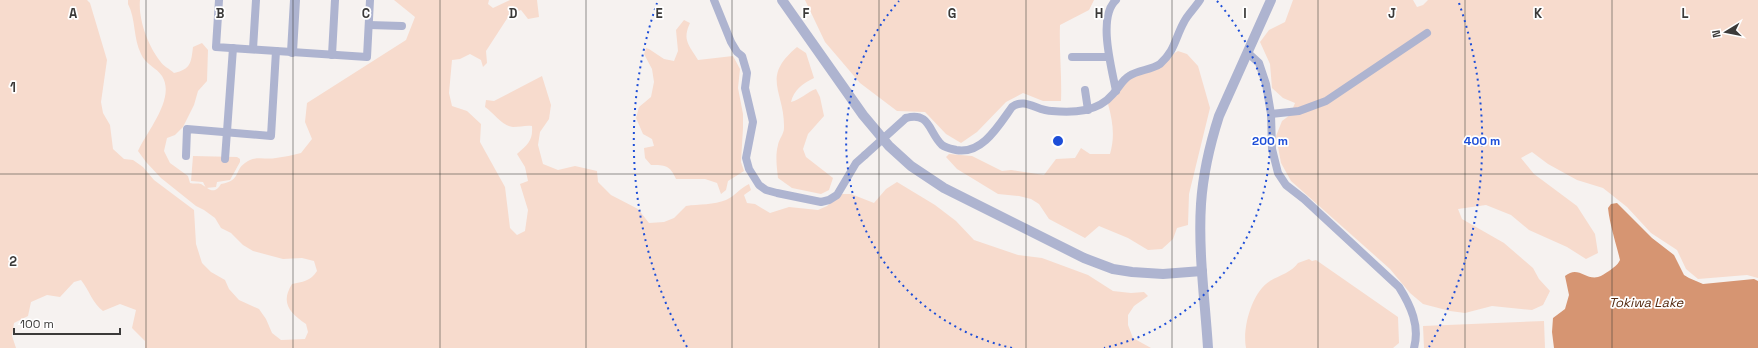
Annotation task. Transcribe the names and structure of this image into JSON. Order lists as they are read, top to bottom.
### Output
{
  "water": ["Tokiwa Lake"],
  "scale_bar": "100 m",
  "north": "left",
  "grid": {
    "columns": [
      "A",
      "B",
      "C",
      "D",
      "E",
      "F",
      "G",
      "H",
      "I",
      "J",
      "K",
      "L"
    ],
    "rows": ["1", "2"]
  },
  "rings": ["200 m", "400 m"]
}
